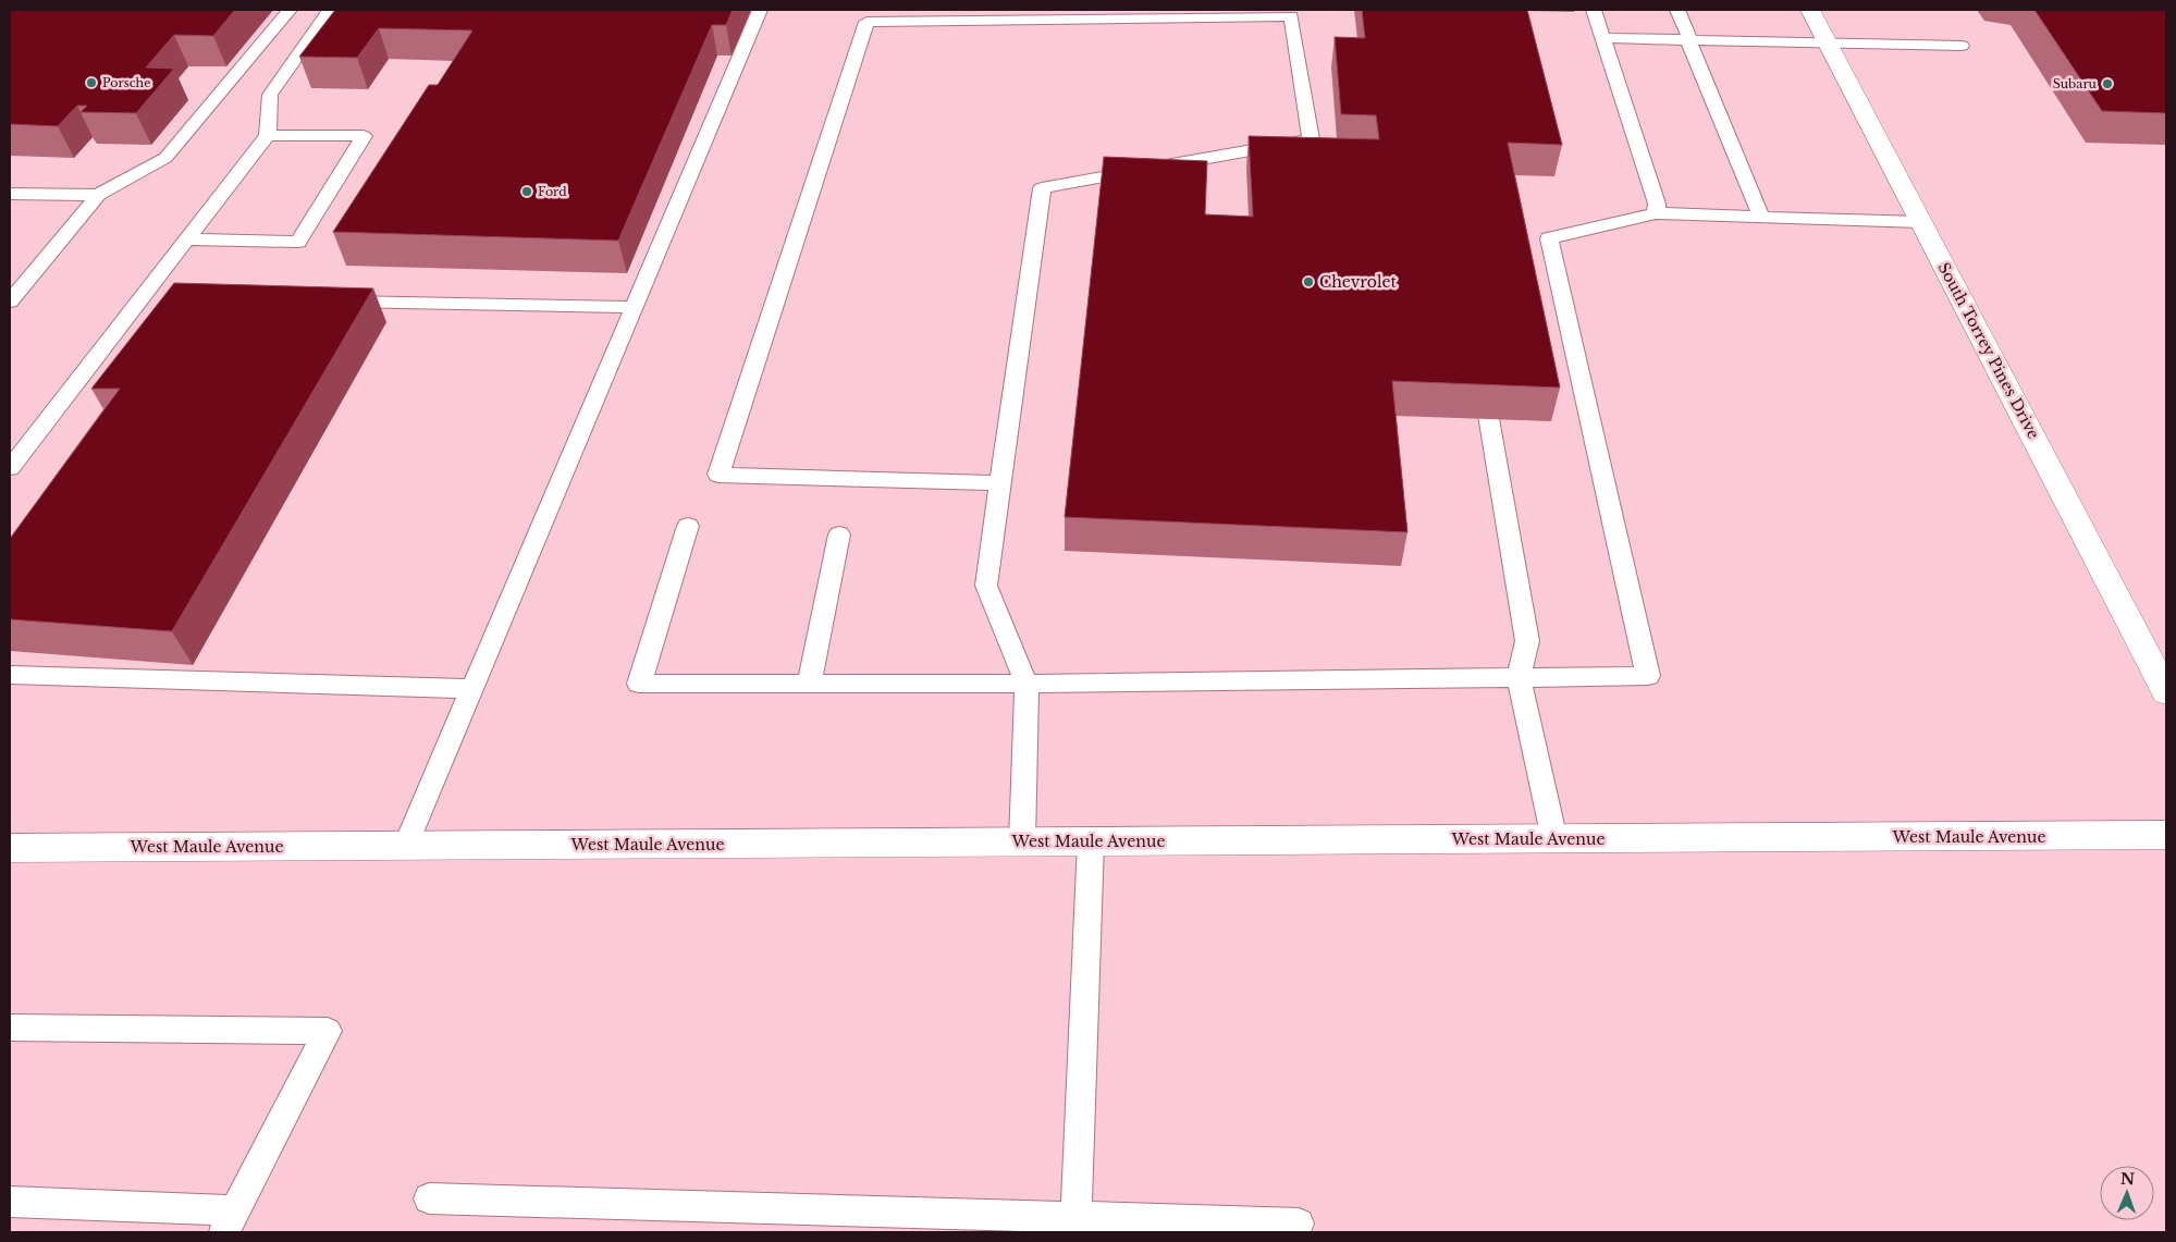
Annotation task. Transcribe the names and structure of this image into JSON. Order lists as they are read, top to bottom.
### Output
{
  "streets": {
    "street": ["South Torrey Pines Drive", "West Maule Avenue"]
  },
  "places": [
    "Porsche",
    "Subaru",
    "Ford",
    "Chevrolet"
  ],
  "north": "top"
}
